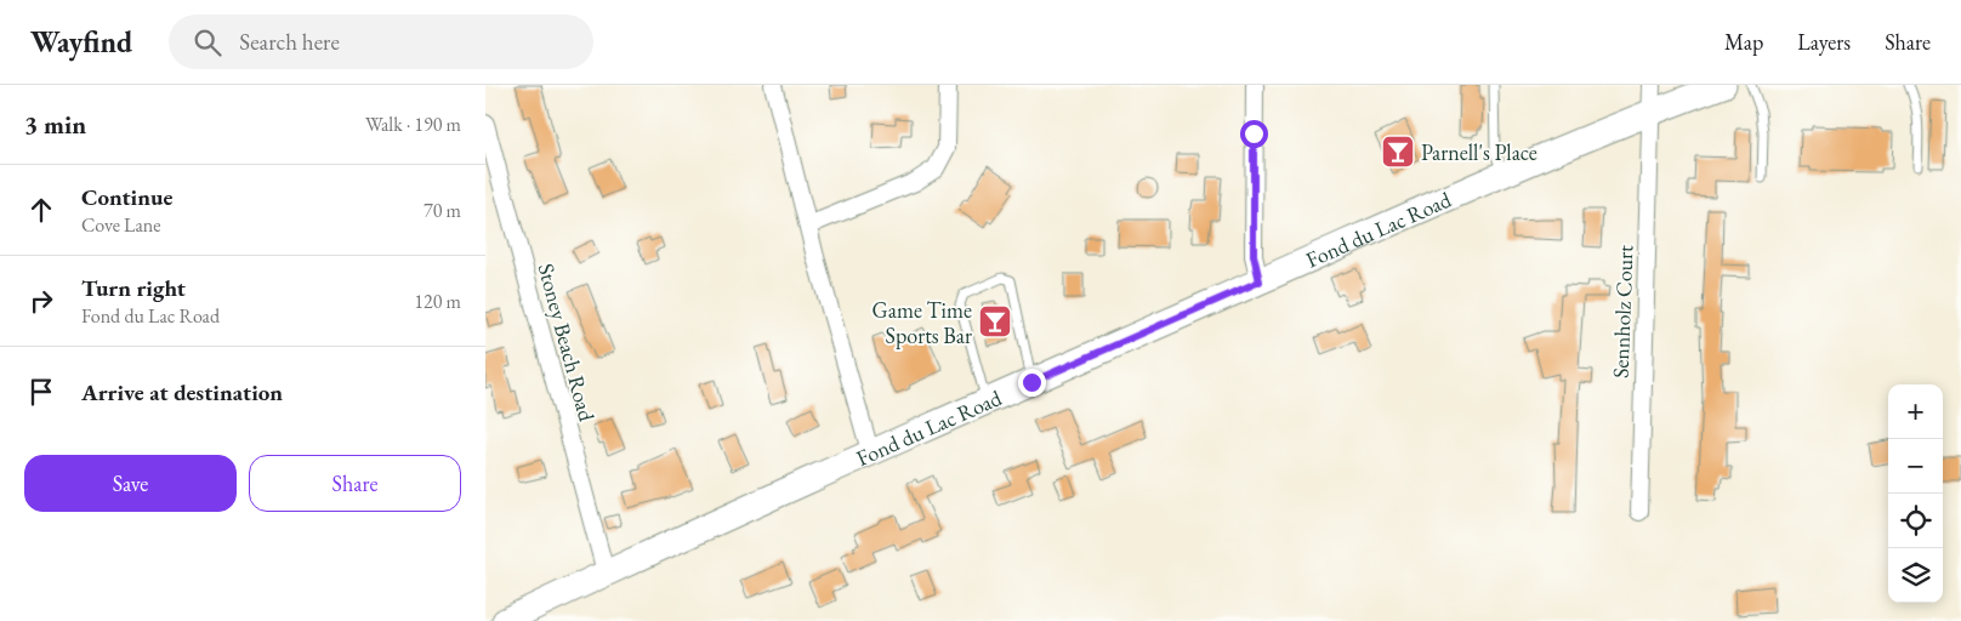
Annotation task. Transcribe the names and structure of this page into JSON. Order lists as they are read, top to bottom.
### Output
{
  "streets": {
    "main road": ["Fond du Lac Road"],
    "street": ["Sennholz Court", "Stoney Beach Road"]
  },
  "crossings": [
    ["Fond du Lac Road", "Sennholz Court"],
    ["Fond du Lac Road", "Stoney Beach Road"]
  ],
  "places": {
    "bar": ["Parnell's Place", "Game Time Sports Bar"]
  },
  "page": {
    "header": "Wayfind",
    "search": "Search here",
    "nav": ["Map", "Layers", "Share"],
    "heading": ["3 min", "Walk · 190 m"],
    "list": [
      ["Continue", "Cove Lane", "70 m"],
      ["Turn right", "Fond du Lac Road", "120 m"],
      "Arrive at destination"
    ],
    "map_buttons": ["+", "−"],
    "buttons": ["Save", "Share"]
  }
}
